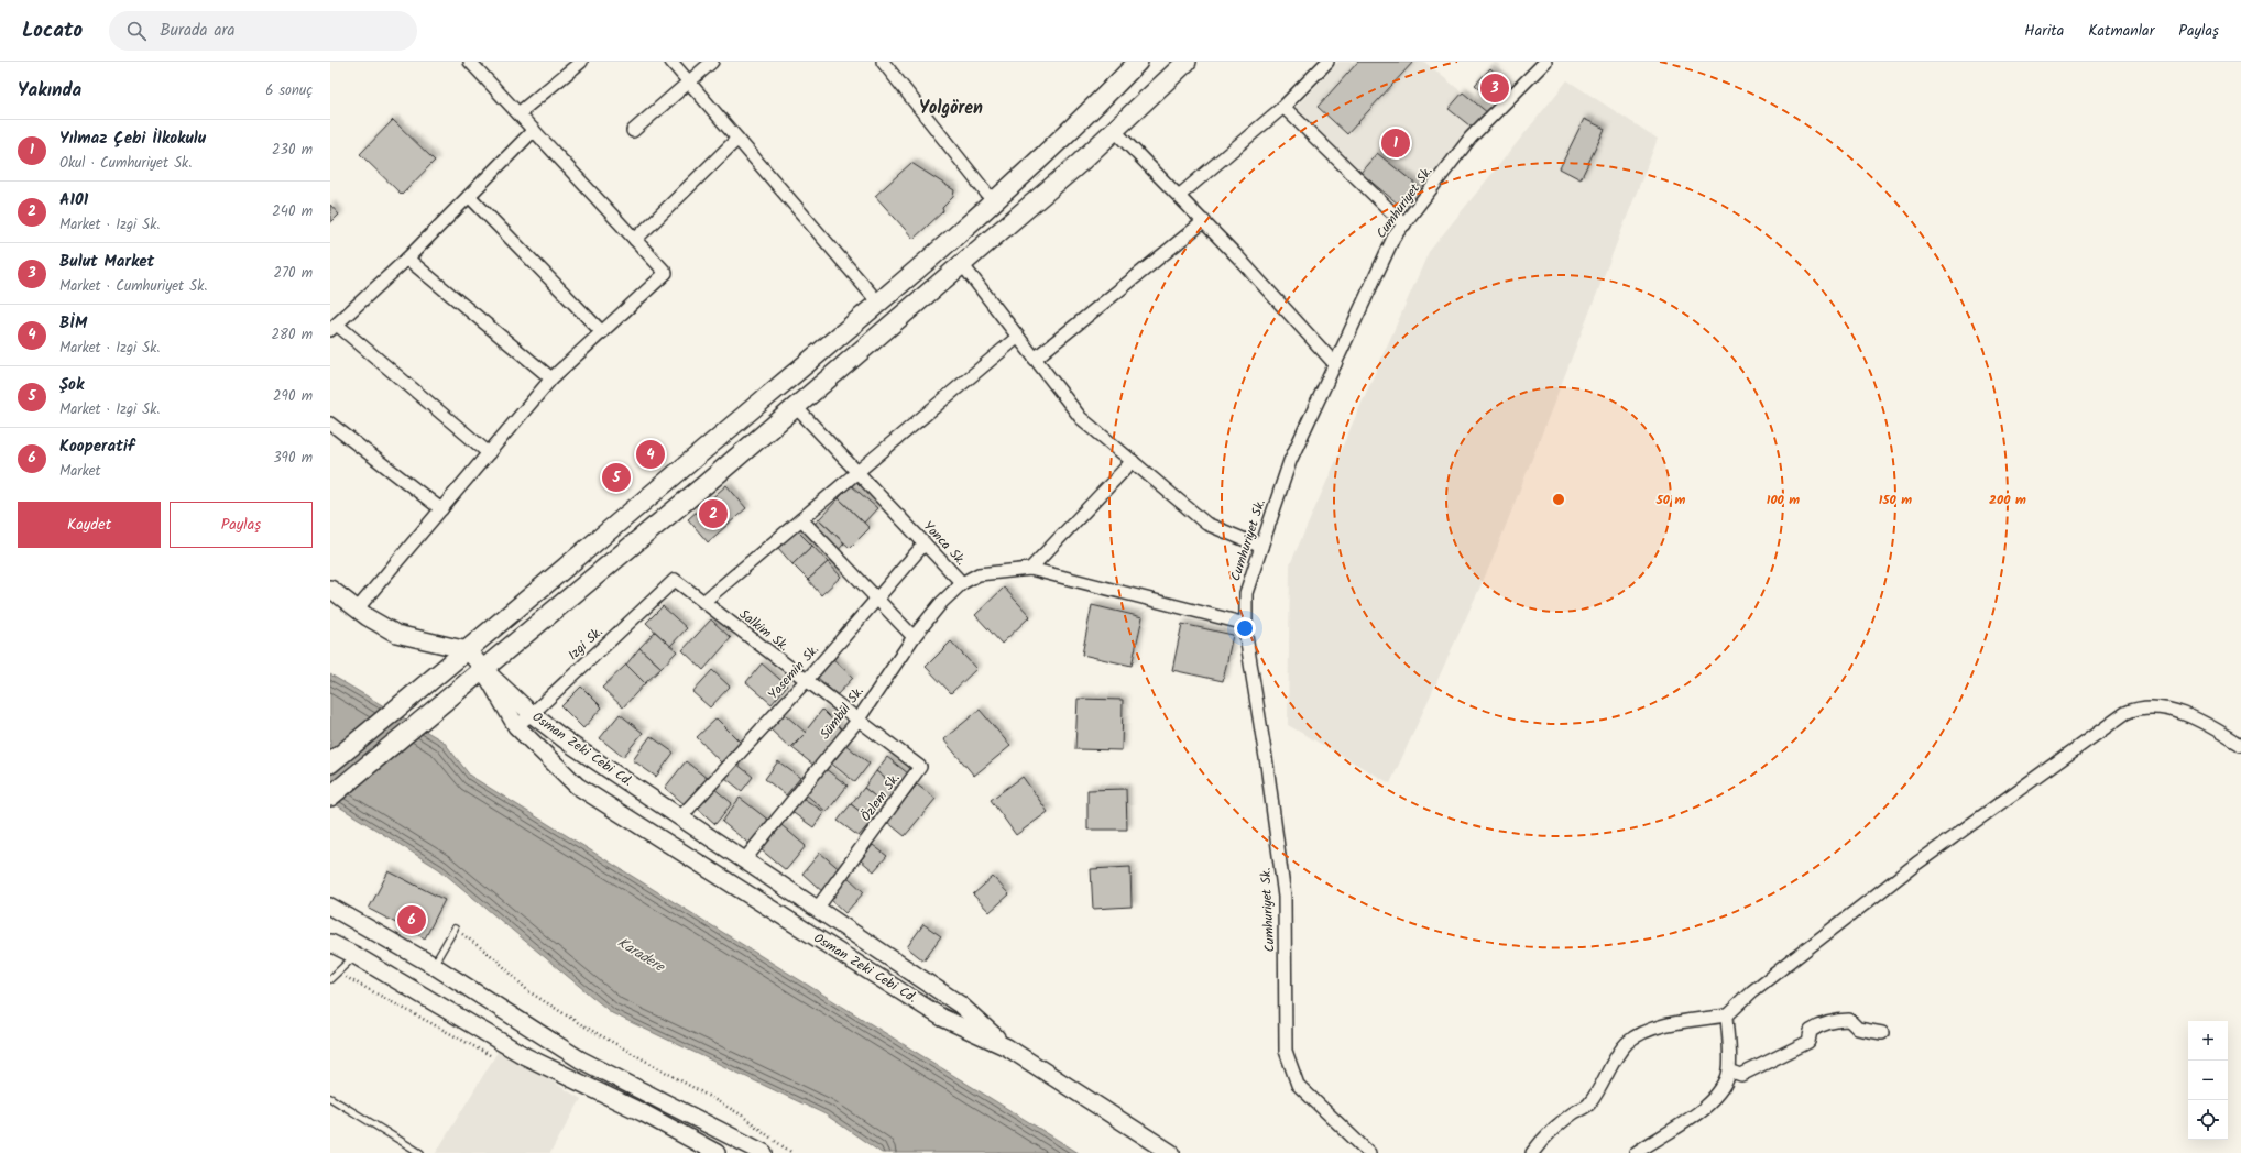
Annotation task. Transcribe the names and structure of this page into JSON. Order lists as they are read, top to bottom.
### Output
{
  "streets": {
    "street": [
      "Cumhuriyet Sk.",
      "Yonca Sk.",
      "Salkim Sk.",
      "Izgi Sk.",
      "Yasemin Sk.",
      "Sümbül Sk.",
      "Osman Zeki Cebi Cd.",
      "Özlem Sk."
    ]
  },
  "crossings": [
    ["Cumhuriyet Sk.", "Yonca Sk."],
    ["Yonca Sk.", "Yasemin Sk."],
    ["Yonca Sk.", "Sümbül Sk."],
    ["Salkim Sk.", "Izgi Sk."],
    ["Salkim Sk.", "Yasemin Sk."],
    ["Salkim Sk.", "Sümbül Sk."],
    ["Salkim Sk.", "Özlem Sk."],
    ["Izgi Sk.", "Osman Zeki Cebi Cd."],
    ["Yasemin Sk.", "Osman Zeki Cebi Cd."],
    ["Sümbül Sk.", "Osman Zeki Cebi Cd."],
    ["Sümbül Sk.", "Özlem Sk."],
    ["Osman Zeki Cebi Cd.", "Özlem Sk."]
  ],
  "districts": ["Yolgören"],
  "water": ["Karadere"],
  "page": {
    "header": "Locato",
    "search": "Burada ara",
    "nav": ["Harita", "Katmanlar", "Paylaş"],
    "heading": ["Yakında", "6 sonuç"],
    "pins": [
      "3",
      "1",
      "4",
      "5",
      "2",
      "6"
    ],
    "list": [
      {
        "mark": "1",
        "name": "Yılmaz Çebi İlkokulu",
        "note": "Okul · Cumhuriyet Sk.",
        "value": "230 m"
      },
      {
        "mark": "2",
        "name": "A101",
        "note": "Market · Izgi Sk.",
        "value": "240 m"
      },
      {
        "mark": "3",
        "name": "Bulut Market",
        "note": "Market · Cumhuriyet Sk.",
        "value": "270 m"
      },
      {
        "mark": "4",
        "name": "BİM",
        "note": "Market · Izgi Sk.",
        "value": "280 m"
      },
      {
        "mark": "5",
        "name": "Şok",
        "note": "Market · Izgi Sk.",
        "value": "290 m"
      },
      {
        "mark": "6",
        "name": "Kooperatif",
        "note": "Market",
        "value": "390 m"
      }
    ],
    "buttons": ["Kaydet", "Paylaş"],
    "map_buttons": ["+", "−"]
  },
  "rings": [
    "50 m",
    "100 m",
    "150 m",
    "200 m"
  ]
}
